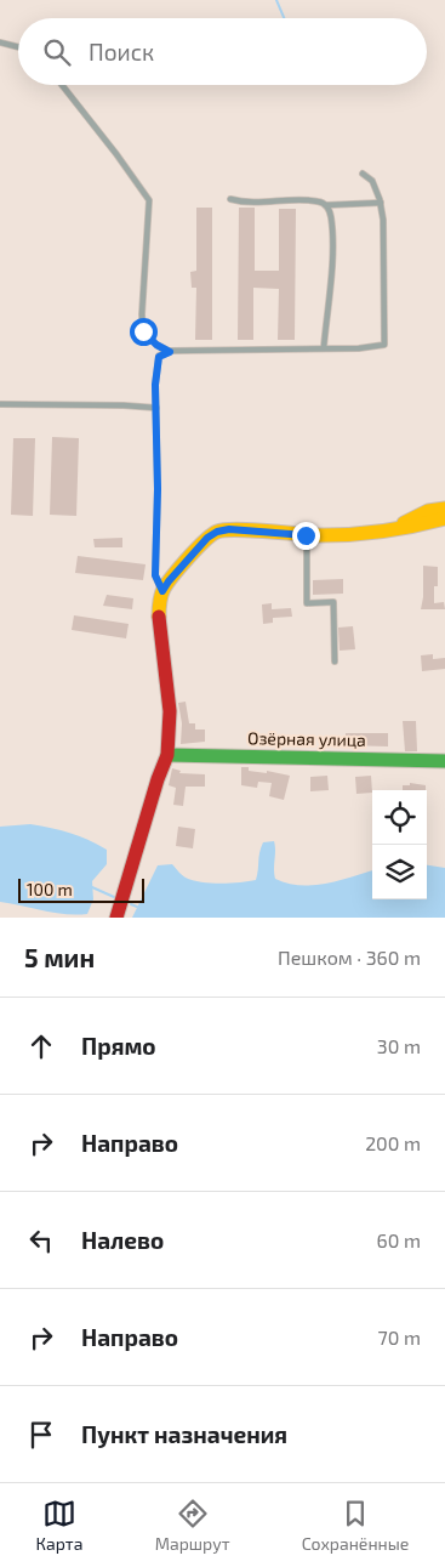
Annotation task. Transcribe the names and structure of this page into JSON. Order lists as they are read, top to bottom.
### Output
{
  "streets": {
    "street": ["Озёрная улица"]
  },
  "scale_bar": "100 m",
  "page": {
    "search": "Поиск",
    "scale": "100 m",
    "heading": ["5 мин", "Пешком · 360 m"],
    "list": [
      ["Прямо", "30 m"],
      ["Направо", "200 m"],
      ["Налево", "60 m"],
      ["Направо", "70 m"],
      "Пункт назначения"
    ],
    "nav": ["Карта", "Маршрут", "Сохранённые"]
  }
}
